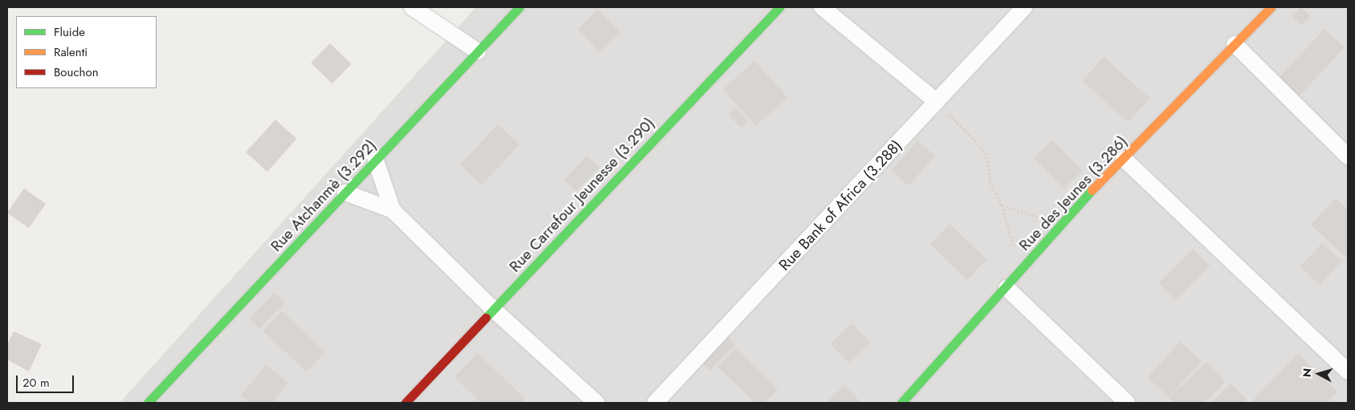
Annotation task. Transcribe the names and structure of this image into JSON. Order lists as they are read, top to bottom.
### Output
{
  "streets": {
    "street": [
      "Rue des Jeunes (3.286)",
      "Rue Carrefour Jeunesse (3.290)",
      "Rue Atchanmè (3.292)",
      "Rue Bank of Africa (3.288)"
    ]
  },
  "legend": ["Fluide", "Ralenti", "Bouchon"],
  "scale_bar": "20 m",
  "north": "left"
}
